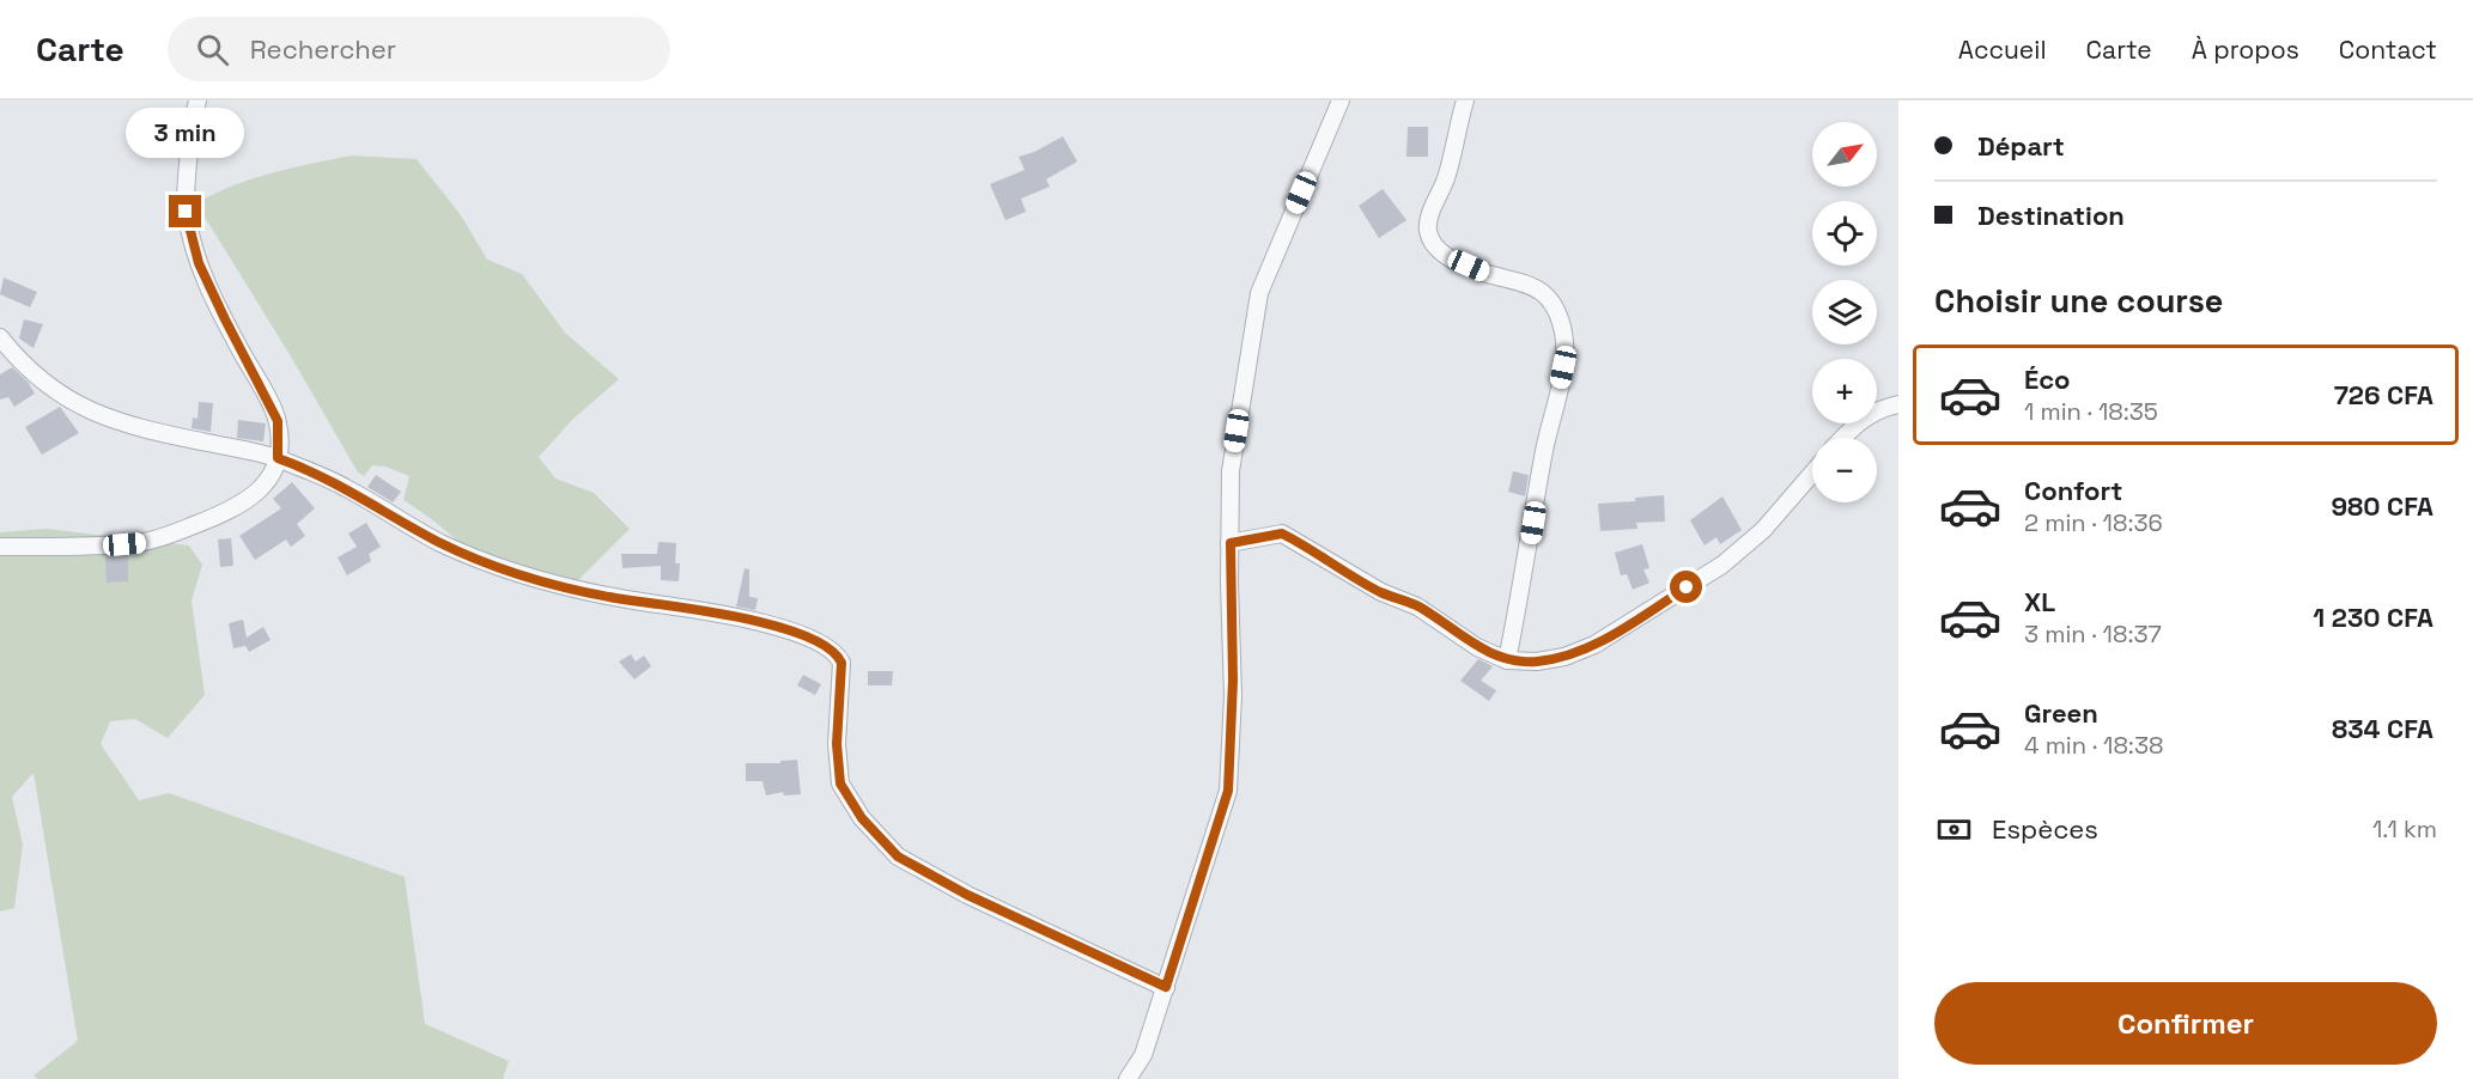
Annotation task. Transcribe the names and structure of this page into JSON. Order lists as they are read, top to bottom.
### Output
{
  "north": "top right",
  "page": {
    "header": "Carte",
    "search": "Rechercher",
    "nav": [
      "Accueil",
      "Carte",
      "À propos",
      "Contact"
    ],
    "banner": ["Départ", "Destination"],
    "bubble": "3 min",
    "map_buttons": ["+", "−"],
    "heading": "Choisir une course",
    "list": [
      {
        "name": "Éco",
        "note": "1 min · 18:35",
        "value": "726 CFA"
      },
      {
        "name": "Confort",
        "note": "2 min · 18:36",
        "value": "980 CFA"
      },
      {
        "name": "XL",
        "note": "3 min · 18:37",
        "value": "1 230 CFA"
      },
      {
        "name": "Green",
        "note": "4 min · 18:38",
        "value": "834 CFA"
      }
    ],
    "pay": ["Espèces", "1.1 km"],
    "buttons": "Confirmer"
  }
}
